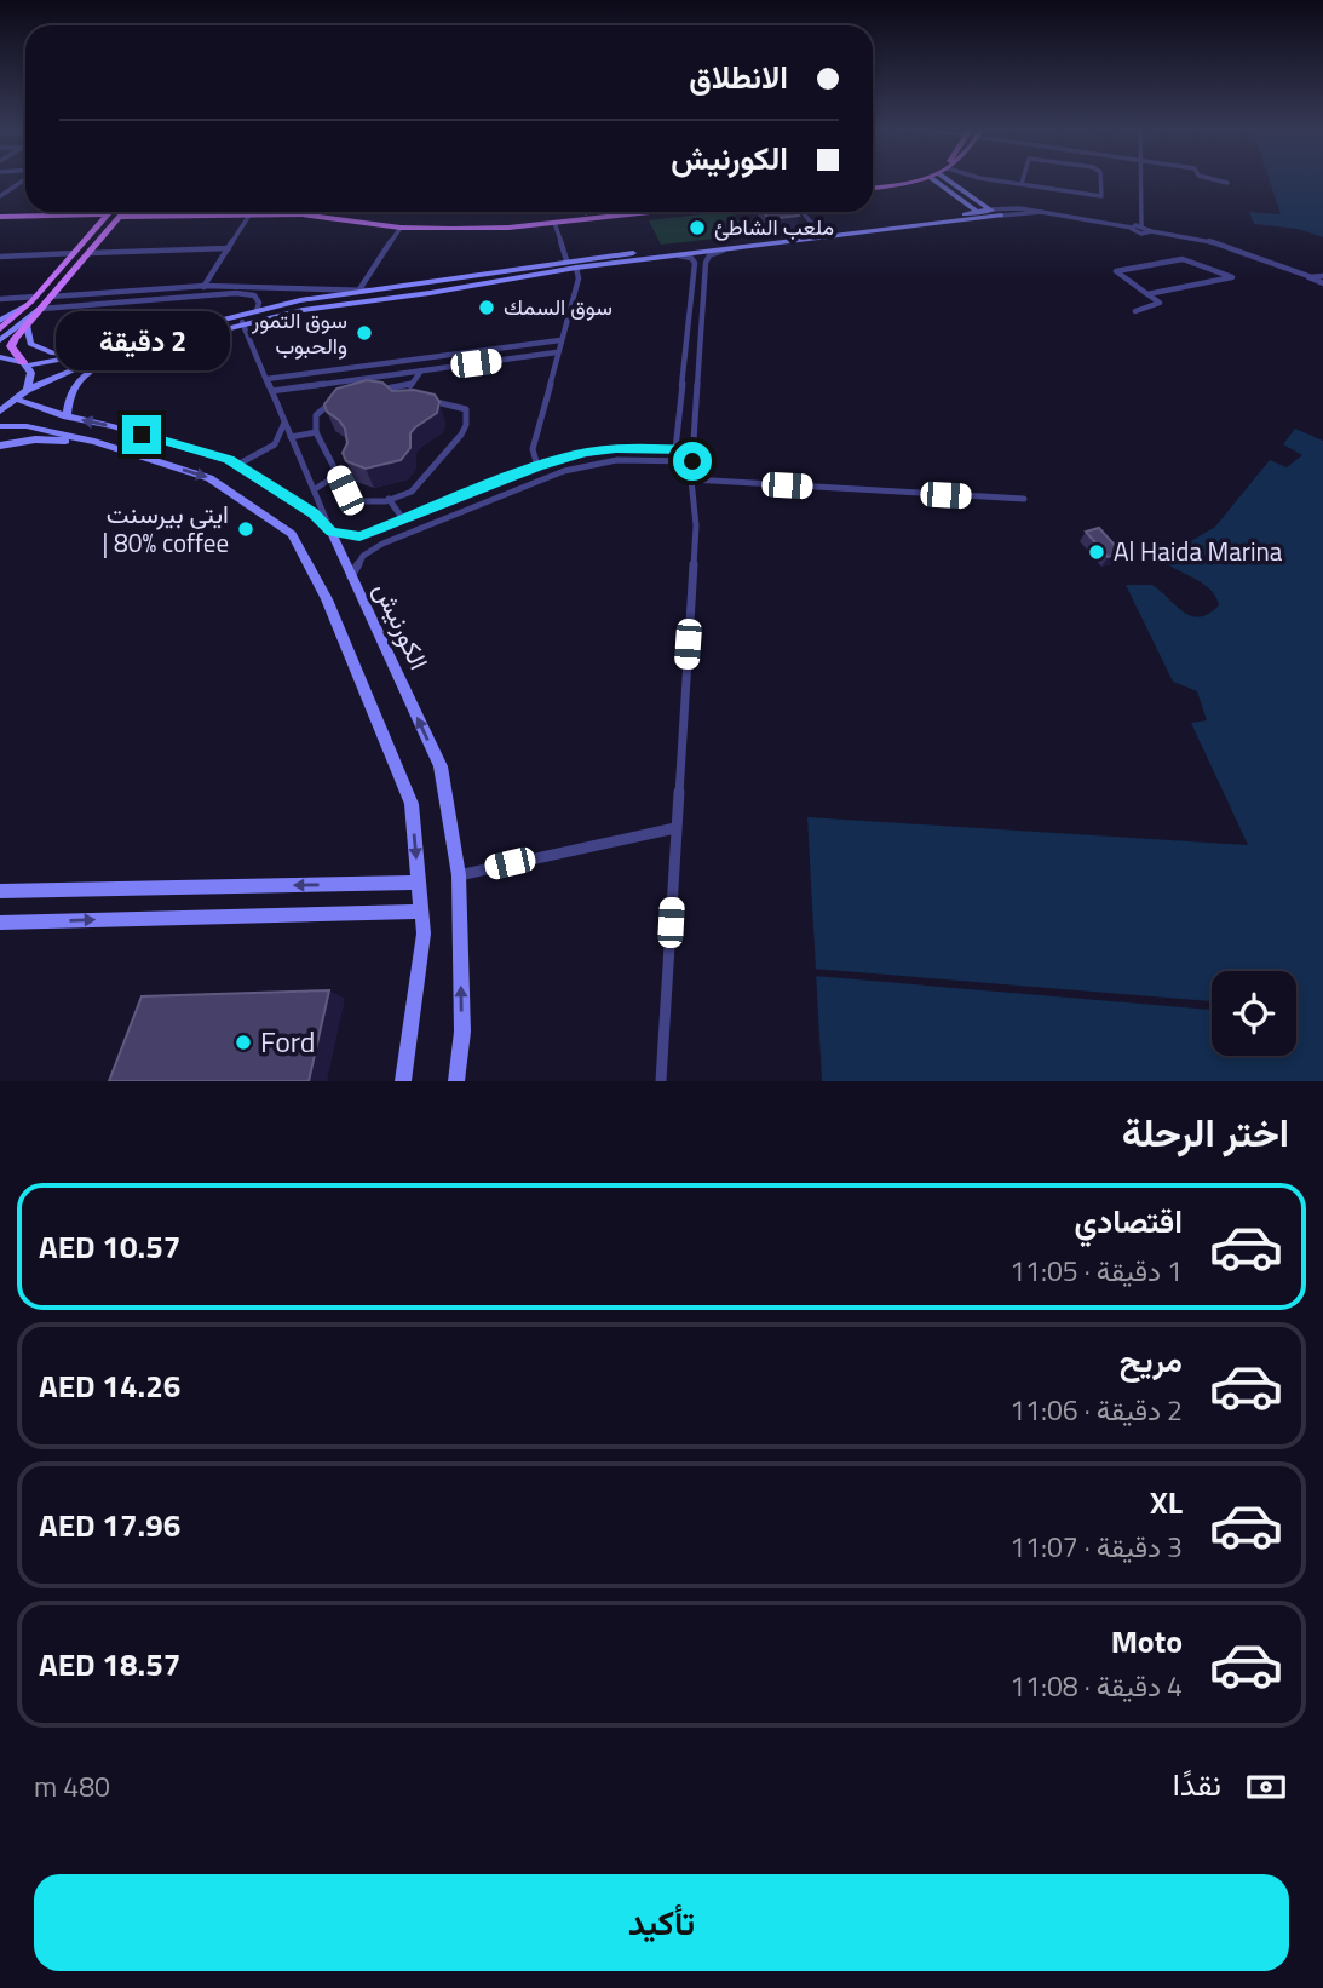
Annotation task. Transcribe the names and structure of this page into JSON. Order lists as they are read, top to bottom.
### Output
{
  "streets": {
    "main road": ["الكورنيش"]
  },
  "places": [
    "ملعب الشاطئ",
    "سوق السمك",
    "سوق التمور والحبوب",
    "ايتي بيرسنت | 80% coffee",
    "Al Haida Marina",
    "Ford"
  ],
  "page": {
    "banner": ["الانطلاق", "الكورنيش"],
    "bubble": "2 دقيقة",
    "heading": "اختر الرحلة",
    "list": [
      {
        "name": "اقتصادي",
        "note": "1 دقيقة · 11:05",
        "value": "AED 10.57"
      },
      {
        "name": "مريح",
        "note": "2 دقيقة · 11:06",
        "value": "AED 14.26"
      },
      {
        "name": "XL",
        "note": "3 دقيقة · 11:07",
        "value": "AED 17.96"
      },
      {
        "name": "Moto",
        "note": "4 دقيقة · 11:08",
        "value": "AED 18.57"
      }
    ],
    "pay": ["نقدًا", "480 m"],
    "buttons": "تأكيد"
  }
}
